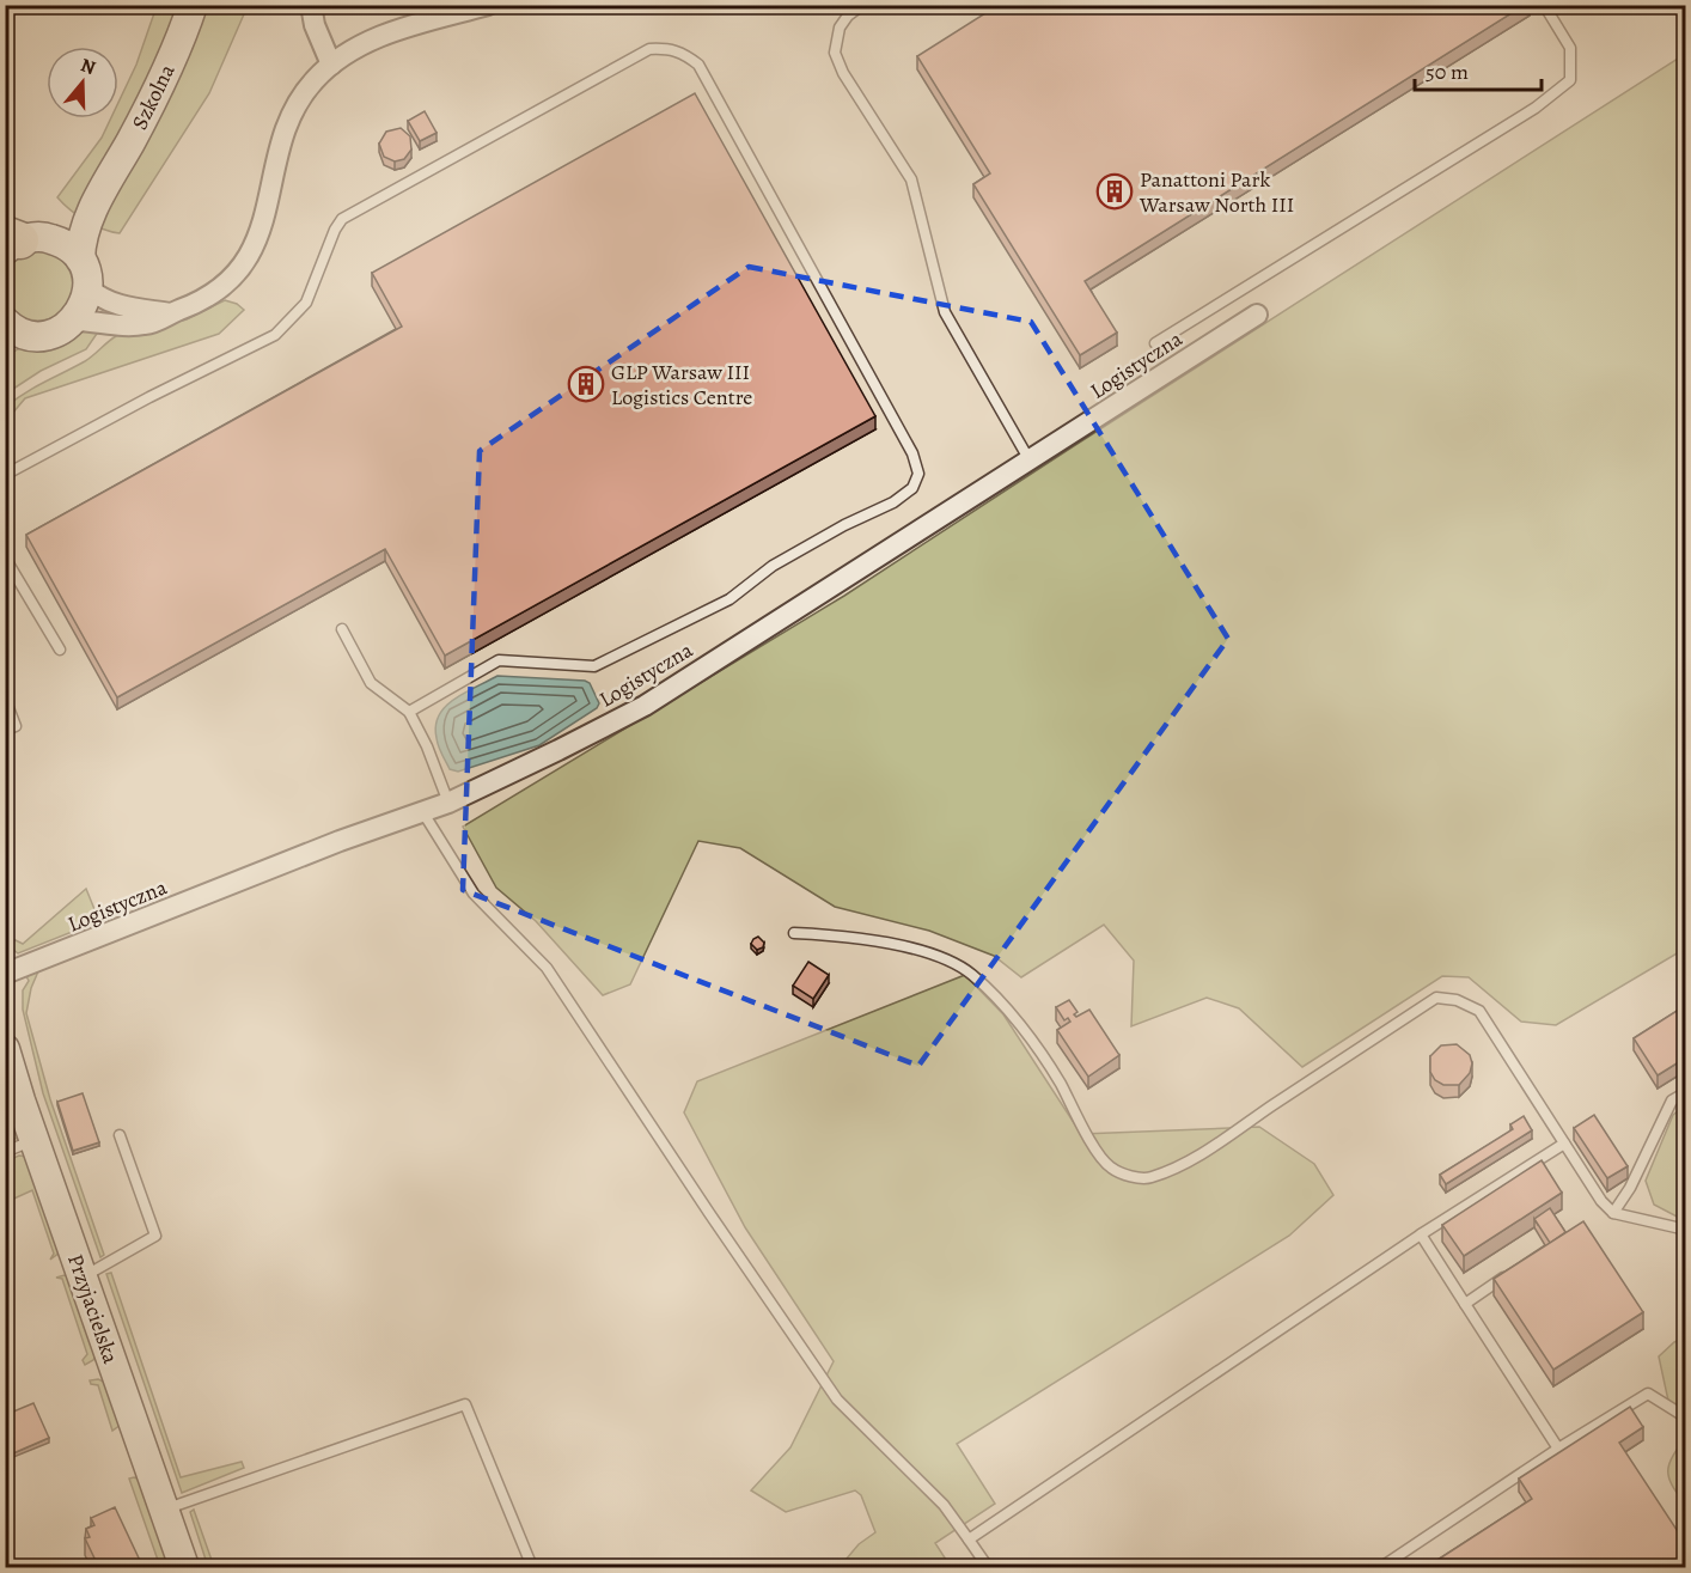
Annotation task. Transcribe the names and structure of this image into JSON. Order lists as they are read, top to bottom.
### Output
{
  "streets": {
    "street": ["Szkolna", "Logistyczna", "Przyjacielska"]
  },
  "places": {
    "building": ["Panattoni Park Warsaw North III", "GLP Warsaw III Logistics Centre"]
  },
  "scale_bar": "50 m",
  "north": "top"
}
